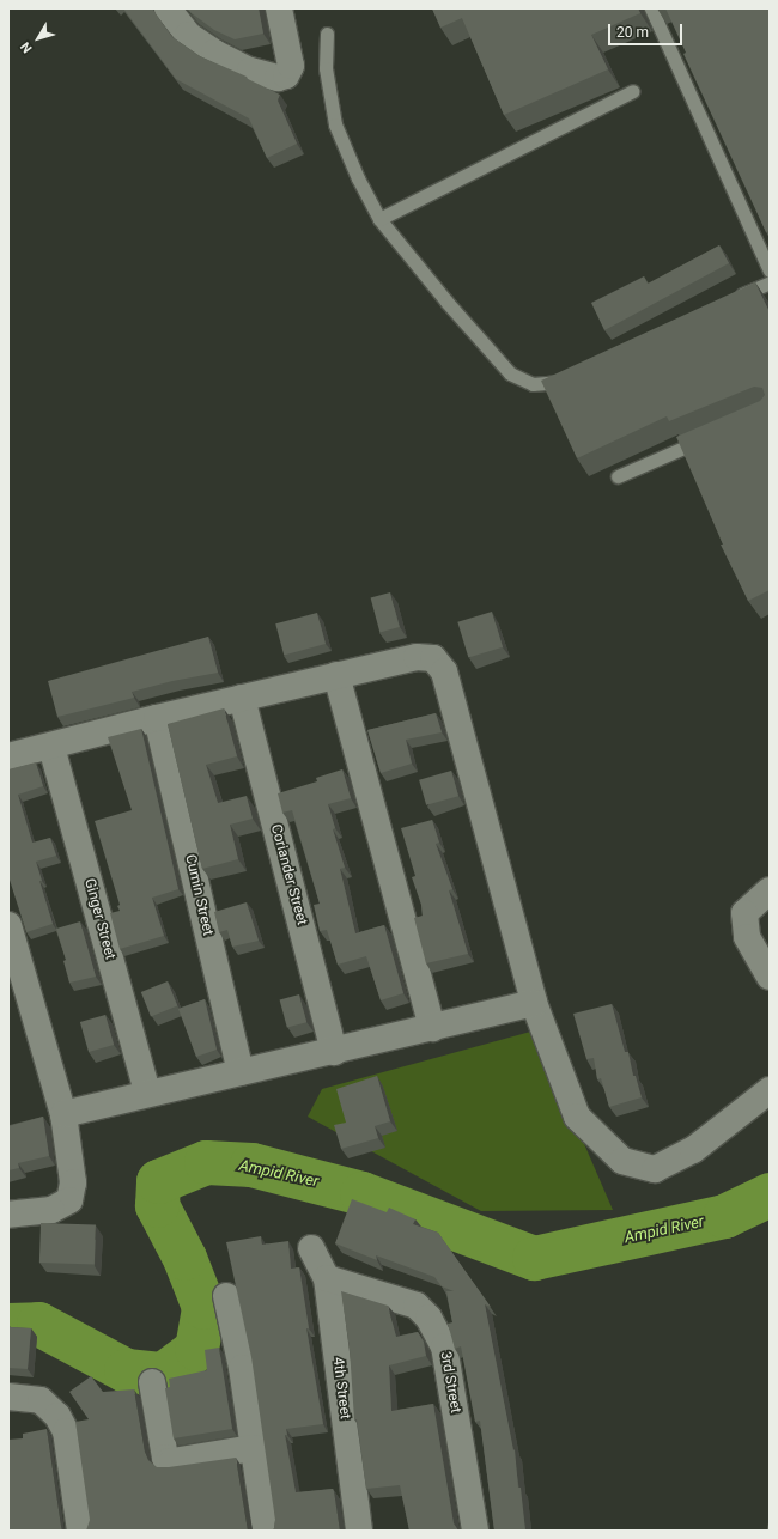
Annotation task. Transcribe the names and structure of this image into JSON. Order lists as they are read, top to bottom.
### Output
{
  "streets": {
    "street": [
      "Coriander Street",
      "Cumin Street",
      "Ginger Street",
      "3rd Street",
      "4th Street"
    ]
  },
  "crossings": [
    ["3rd Street", "4th Street"]
  ],
  "water": ["Ampid River"],
  "scale_bar": "20 m",
  "north": "bottom left"
}
